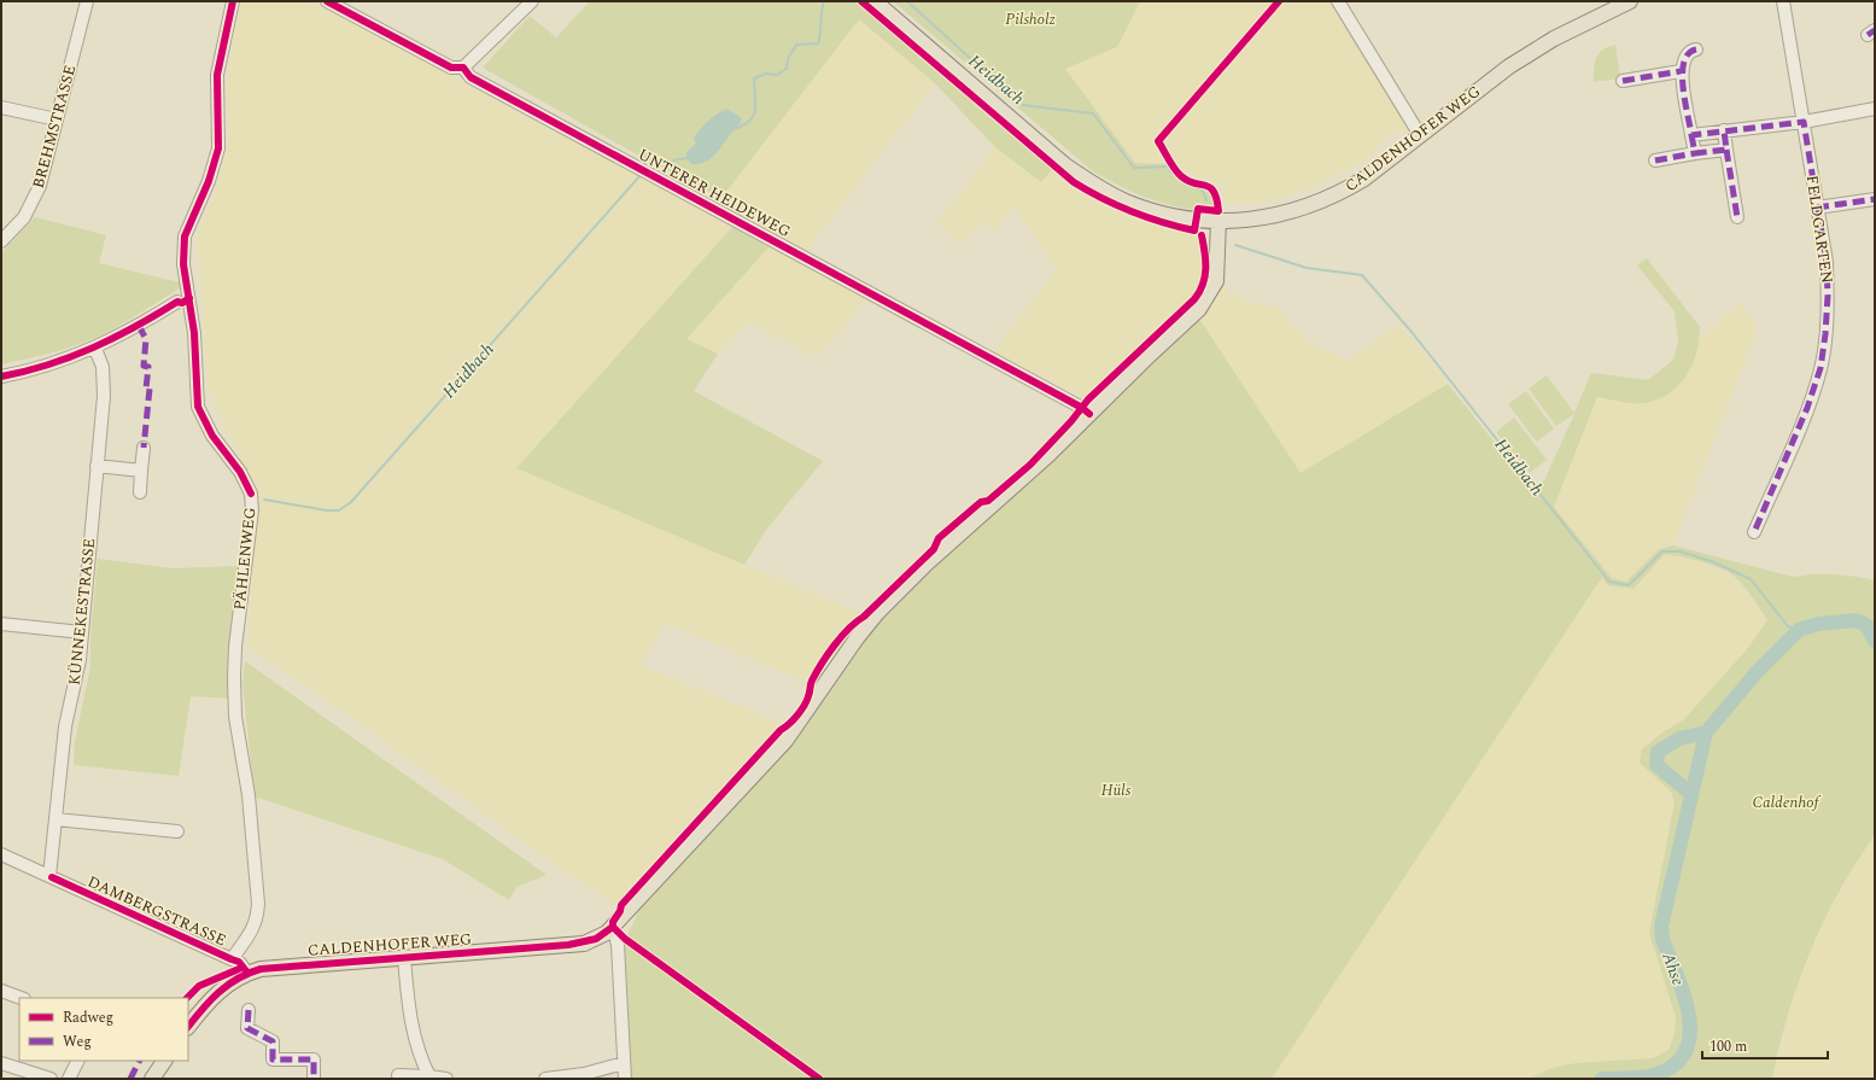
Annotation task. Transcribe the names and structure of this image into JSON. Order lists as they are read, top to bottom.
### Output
{
  "streets": {
    "main road": ["CALDENHOFER WEG"],
    "street": [
      "BREHMSTRASSE",
      "UNTERER HEIDEWEG",
      "FELDGARTEN",
      "PÄHLENWEG",
      "KÜNNEKESTRASSE",
      "DAMBERGSTRASSE"
    ]
  },
  "crossings": [
    ["CALDENHOFER WEG", "UNTERER HEIDEWEG"],
    ["CALDENHOFER WEG", "DAMBERGSTRASSE"],
    ["PÄHLENWEG", "DAMBERGSTRASSE"],
    ["KÜNNEKESTRASSE", "DAMBERGSTRASSE"]
  ],
  "water": ["Heidbach", "Ahse"],
  "parks": ["Pilsholz", "Hüls", "Caldenhof"],
  "legend": ["Radweg", "Weg"],
  "scale_bar": "100 m"
}
